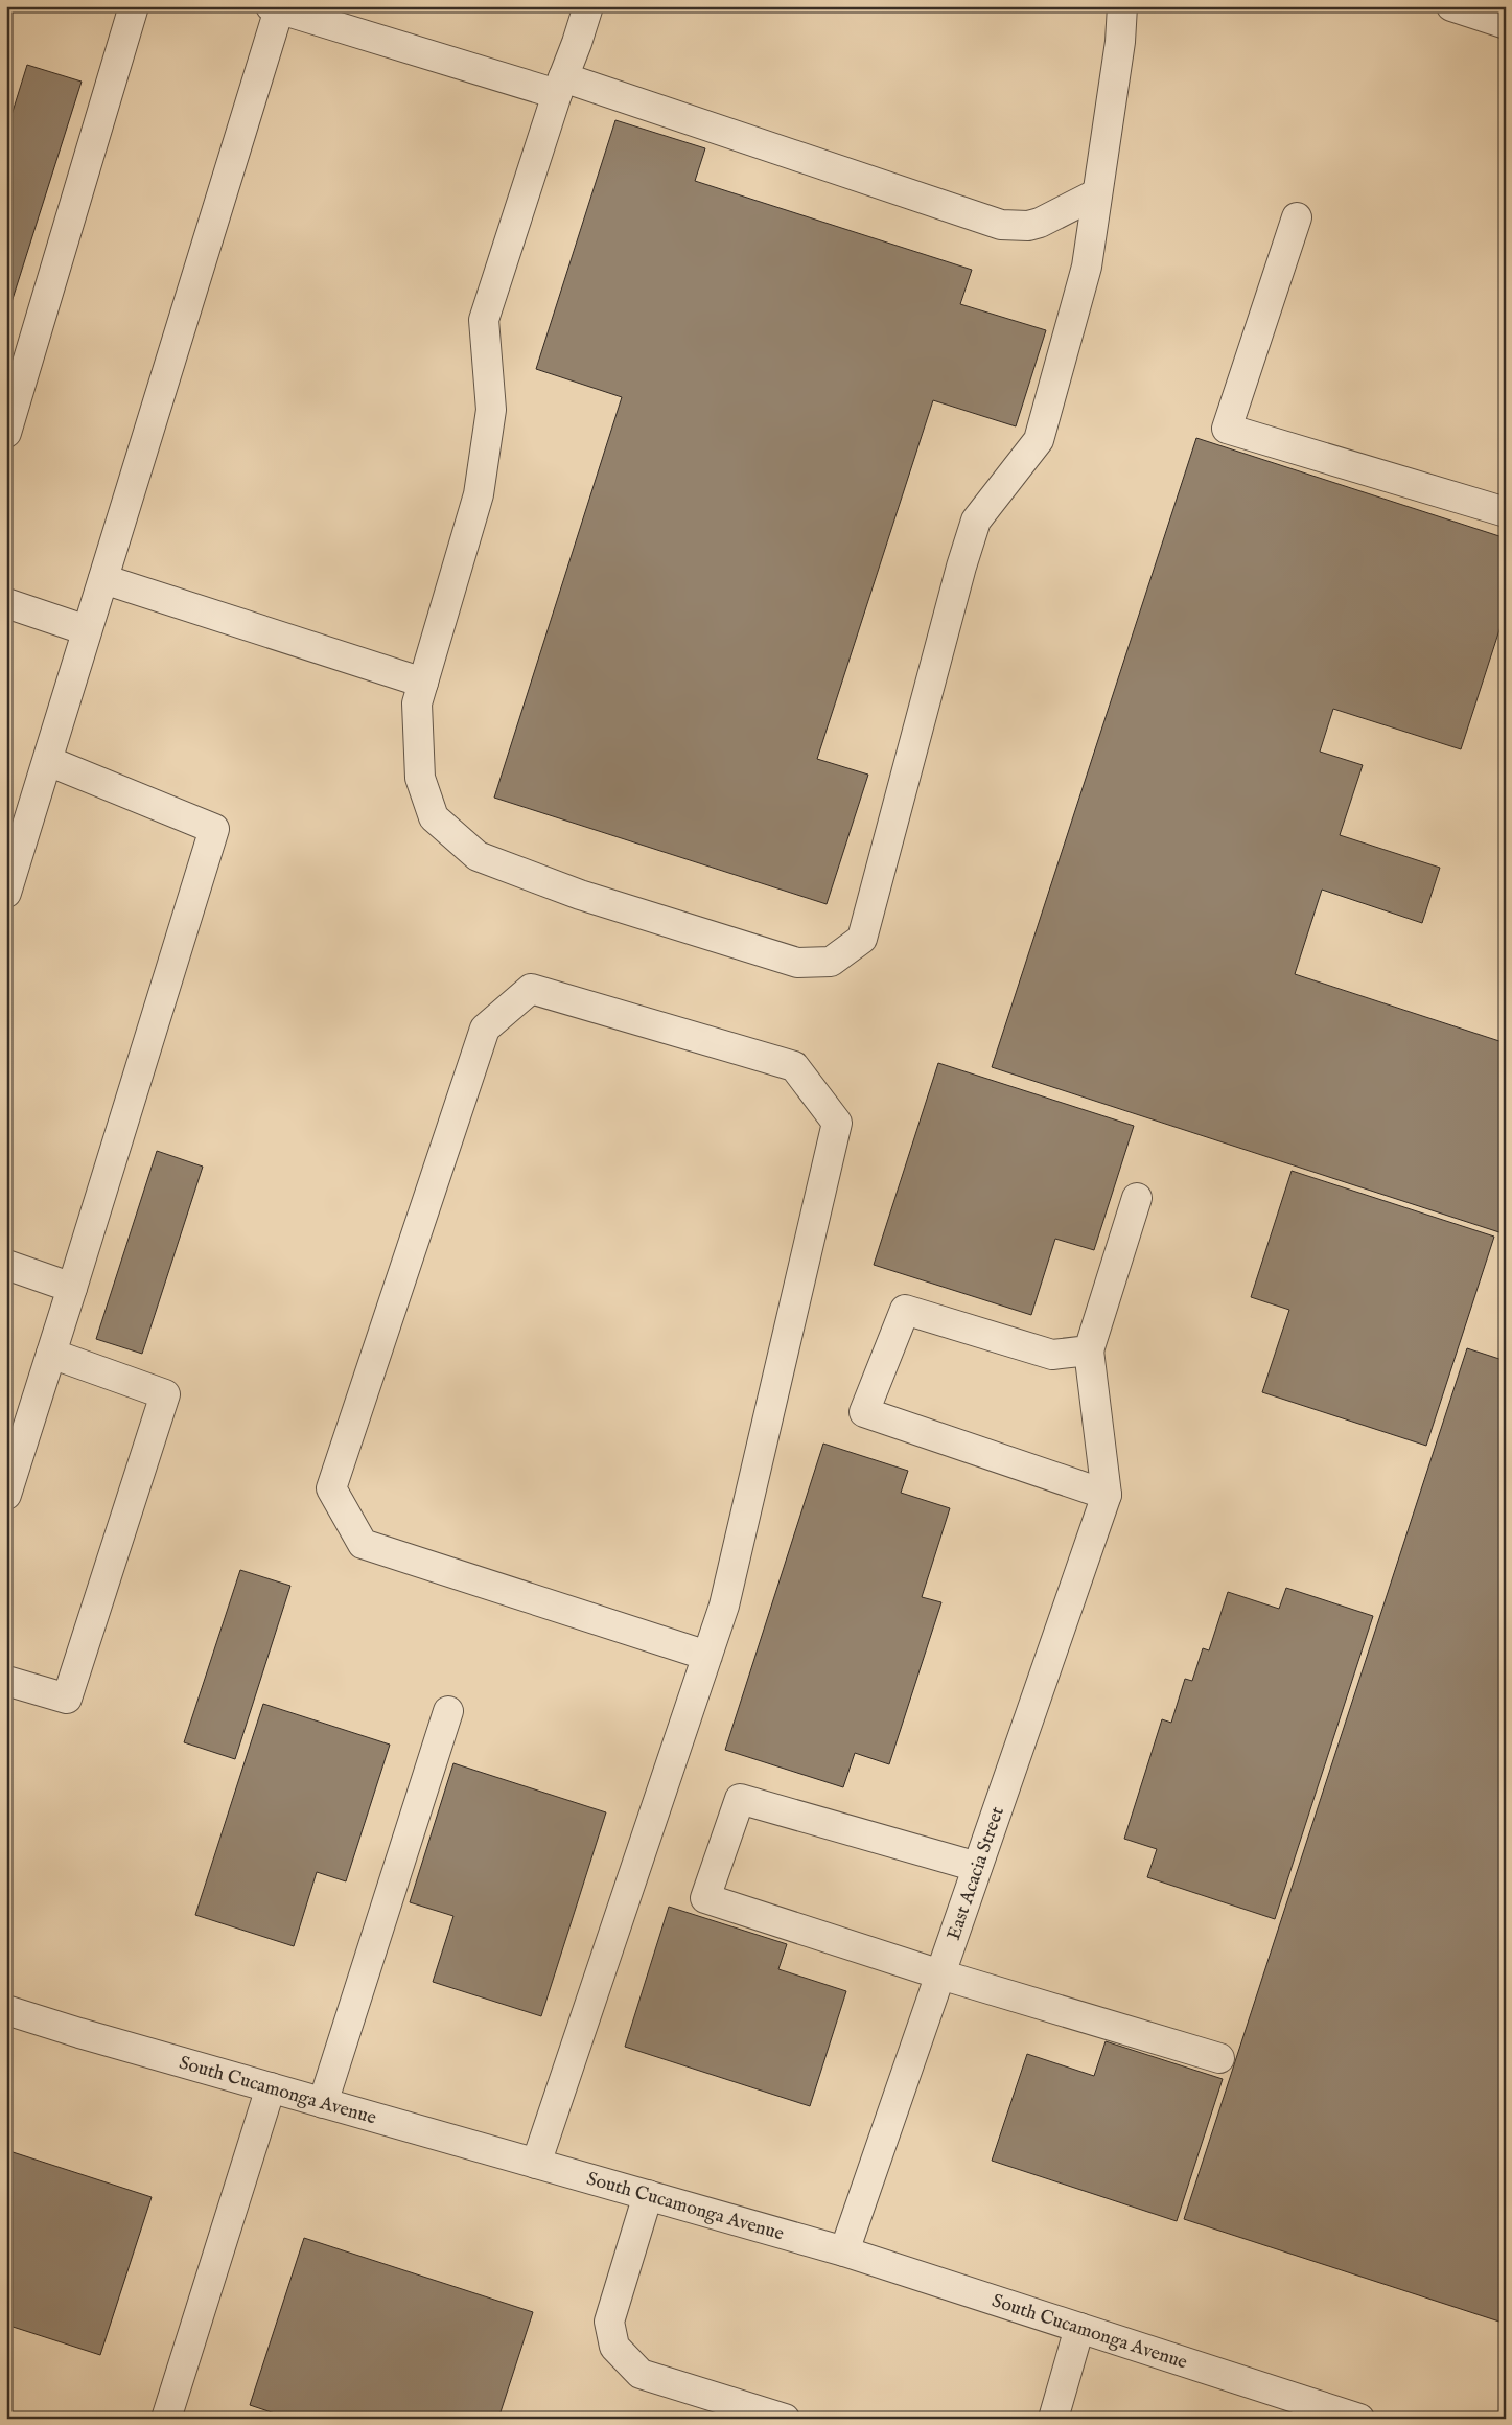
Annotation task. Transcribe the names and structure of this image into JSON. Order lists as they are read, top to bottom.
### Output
{
  "streets": {
    "street": ["East Acacia Street", "South Cucamonga Avenue"]
  },
  "crossings": [
    ["East Acacia Street", "South Cucamonga Avenue"]
  ]
}
